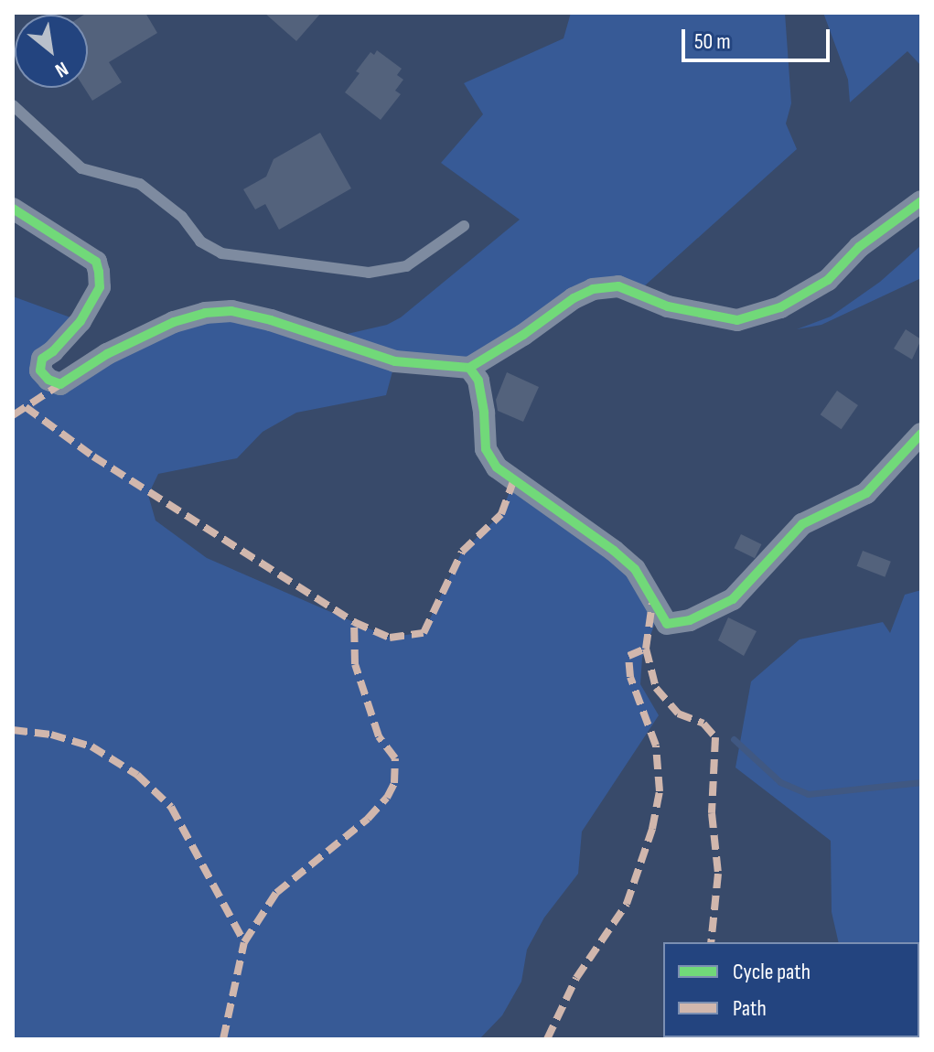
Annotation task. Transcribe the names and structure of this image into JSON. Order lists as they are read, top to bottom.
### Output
{
  "legend": ["Cycle path", "Path"],
  "scale_bar": "50 m",
  "north": "bottom right"
}
